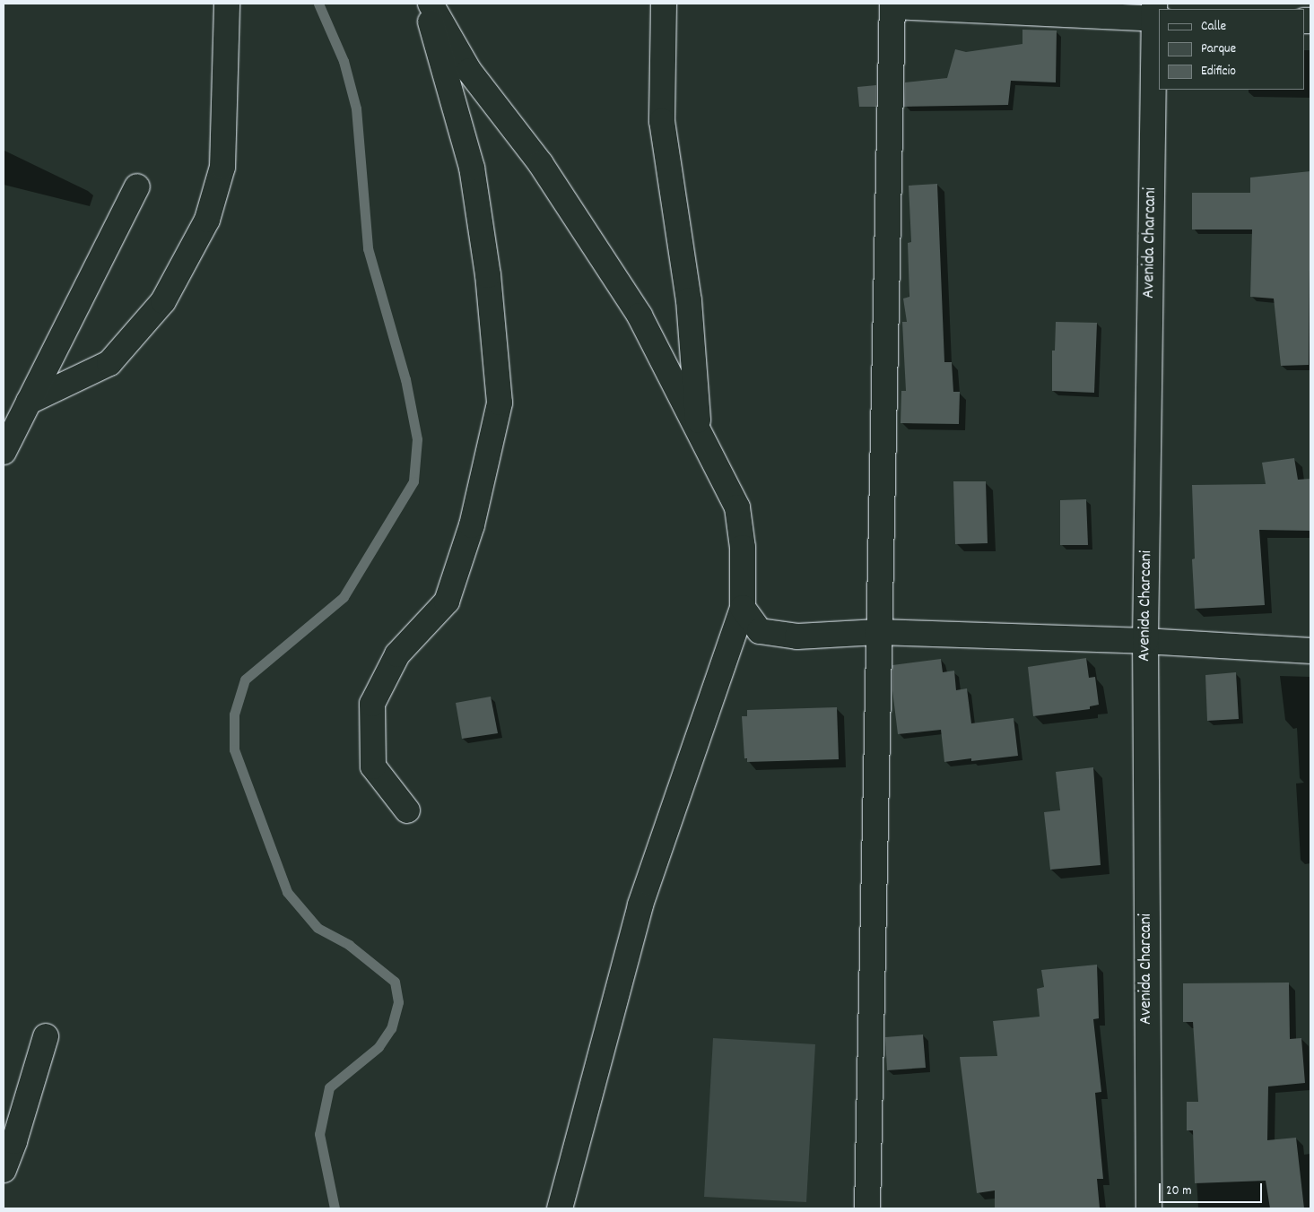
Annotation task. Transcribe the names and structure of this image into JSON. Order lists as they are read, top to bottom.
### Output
{
  "streets": {
    "street": ["Avenida Charcani"]
  },
  "legend": ["Calle", "Parque", "Edificio"],
  "scale_bar": "20 m"
}
